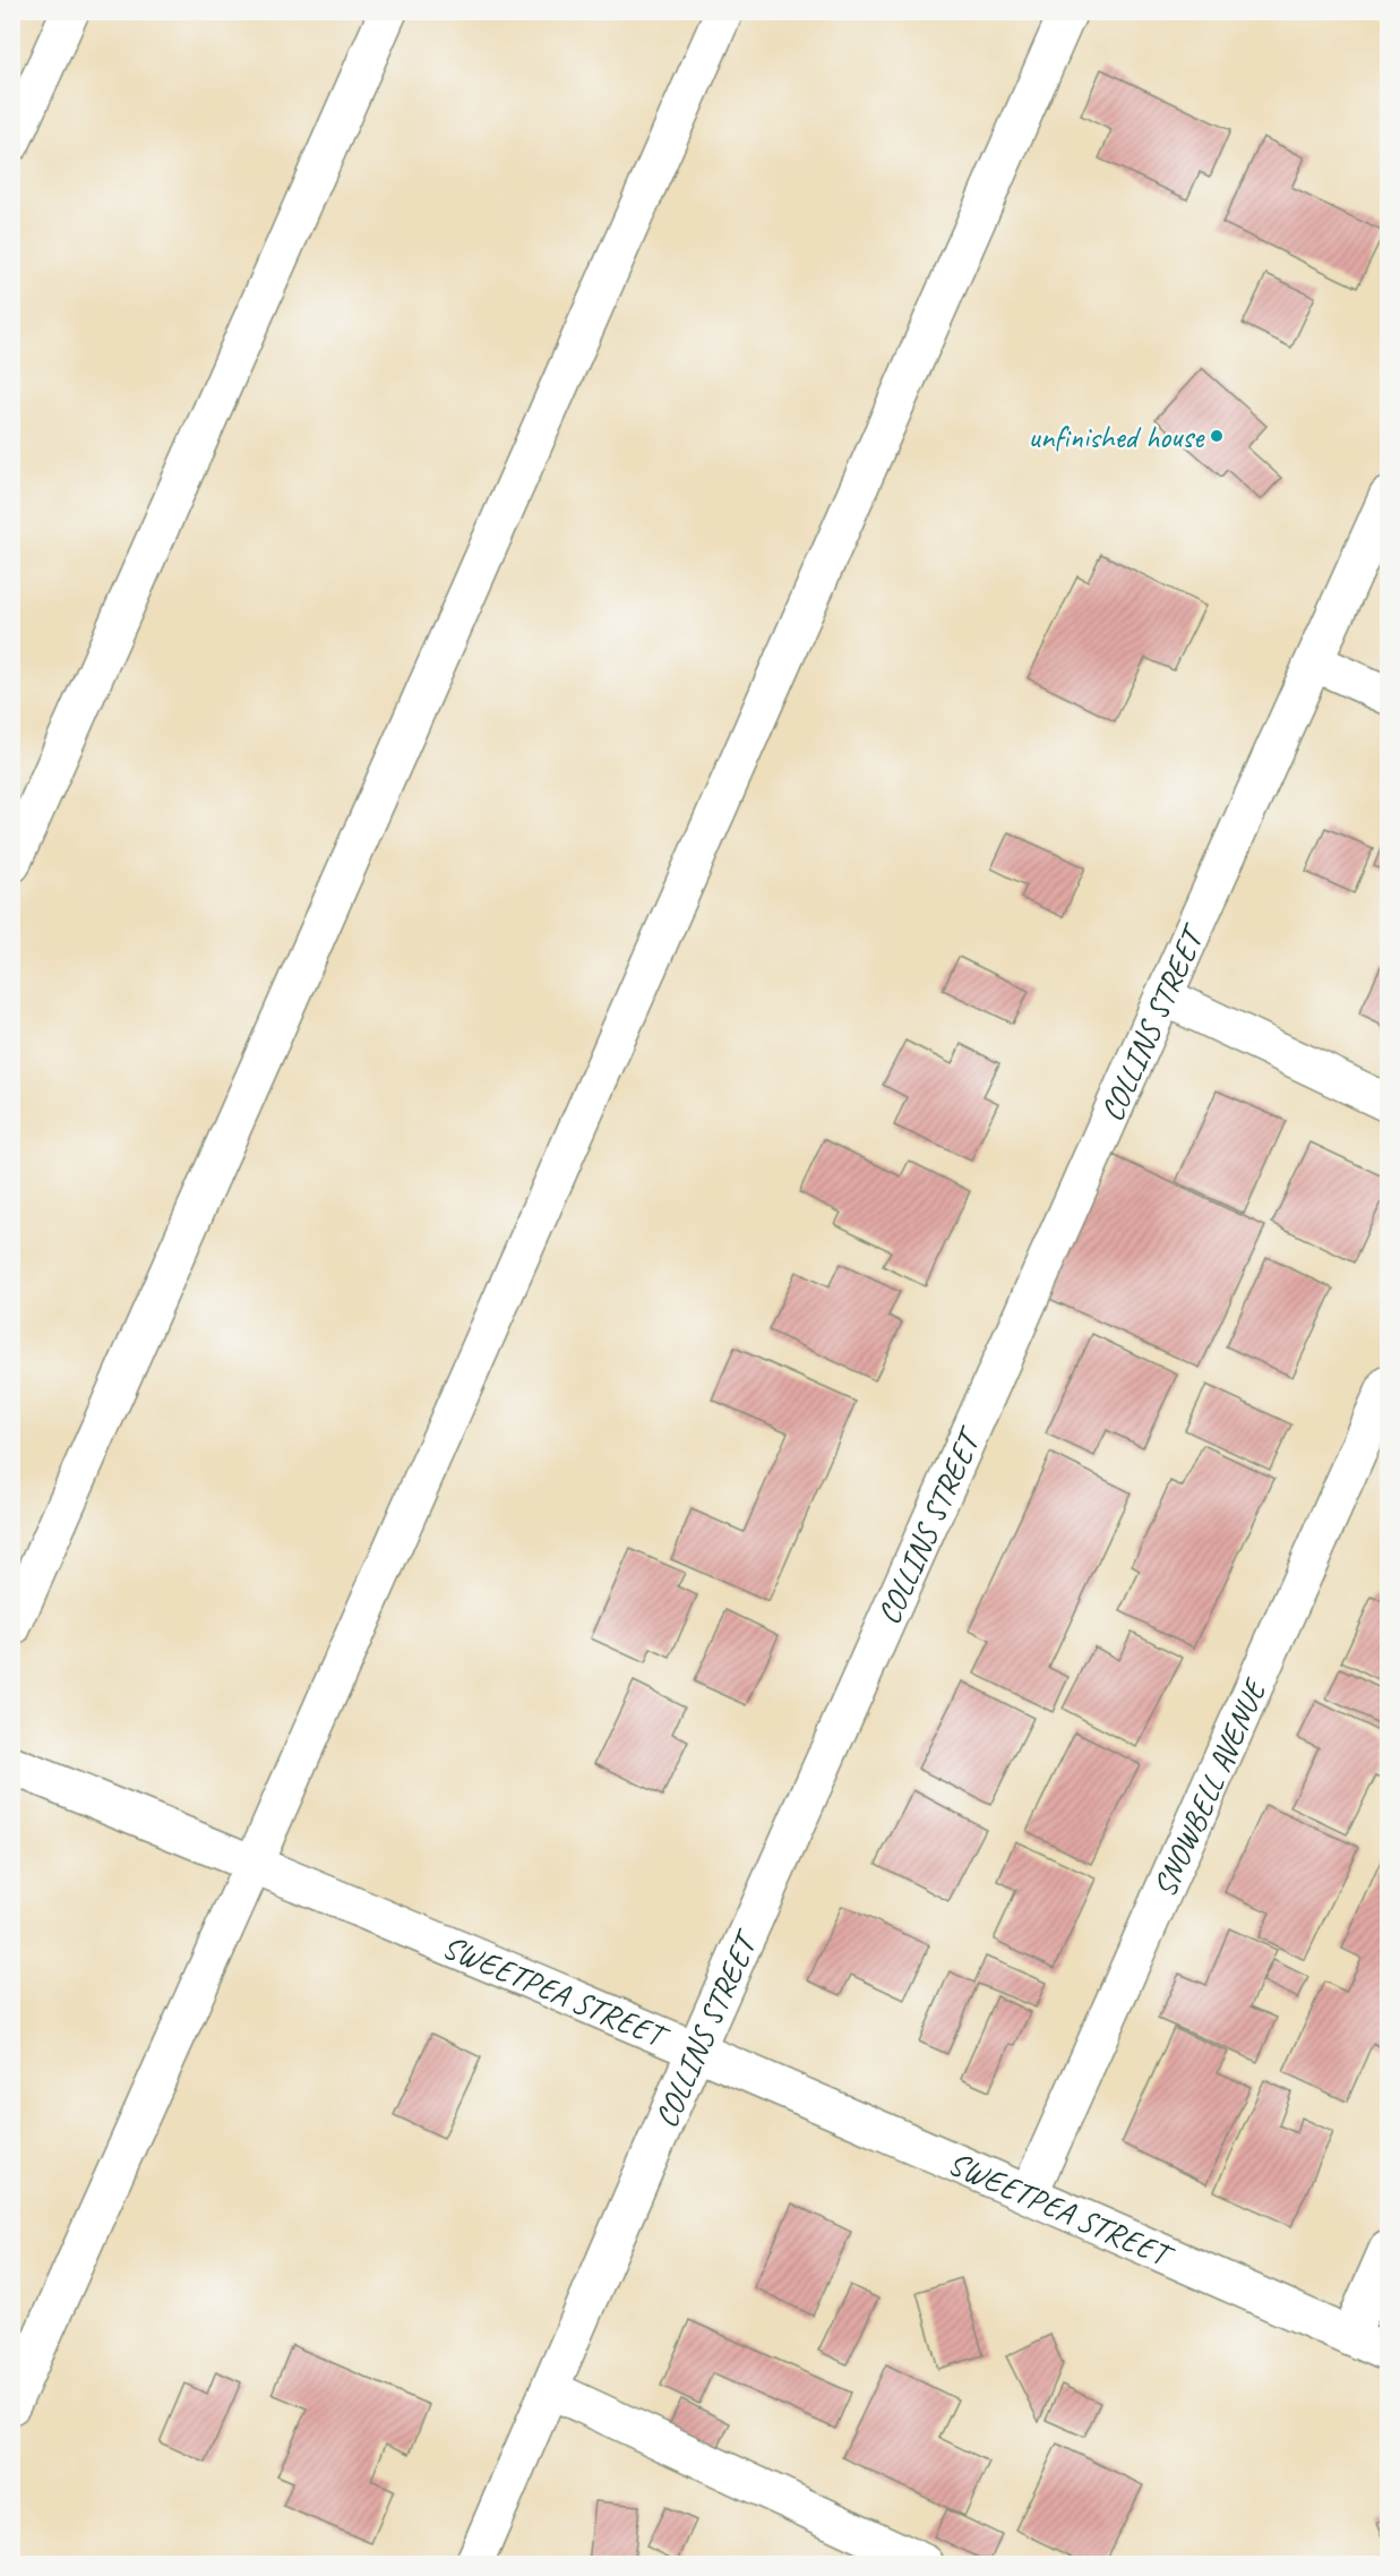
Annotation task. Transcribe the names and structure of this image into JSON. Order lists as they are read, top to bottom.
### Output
{
  "streets": {
    "street": ["COLLINS STREET", "SNOWBELL AVENUE", "SWEETPEA STREET"]
  },
  "crossings": [
    ["COLLINS STREET", "SWEETPEA STREET"],
    ["SNOWBELL AVENUE", "SWEETPEA STREET"]
  ],
  "places": ["unfinished house"]
}
